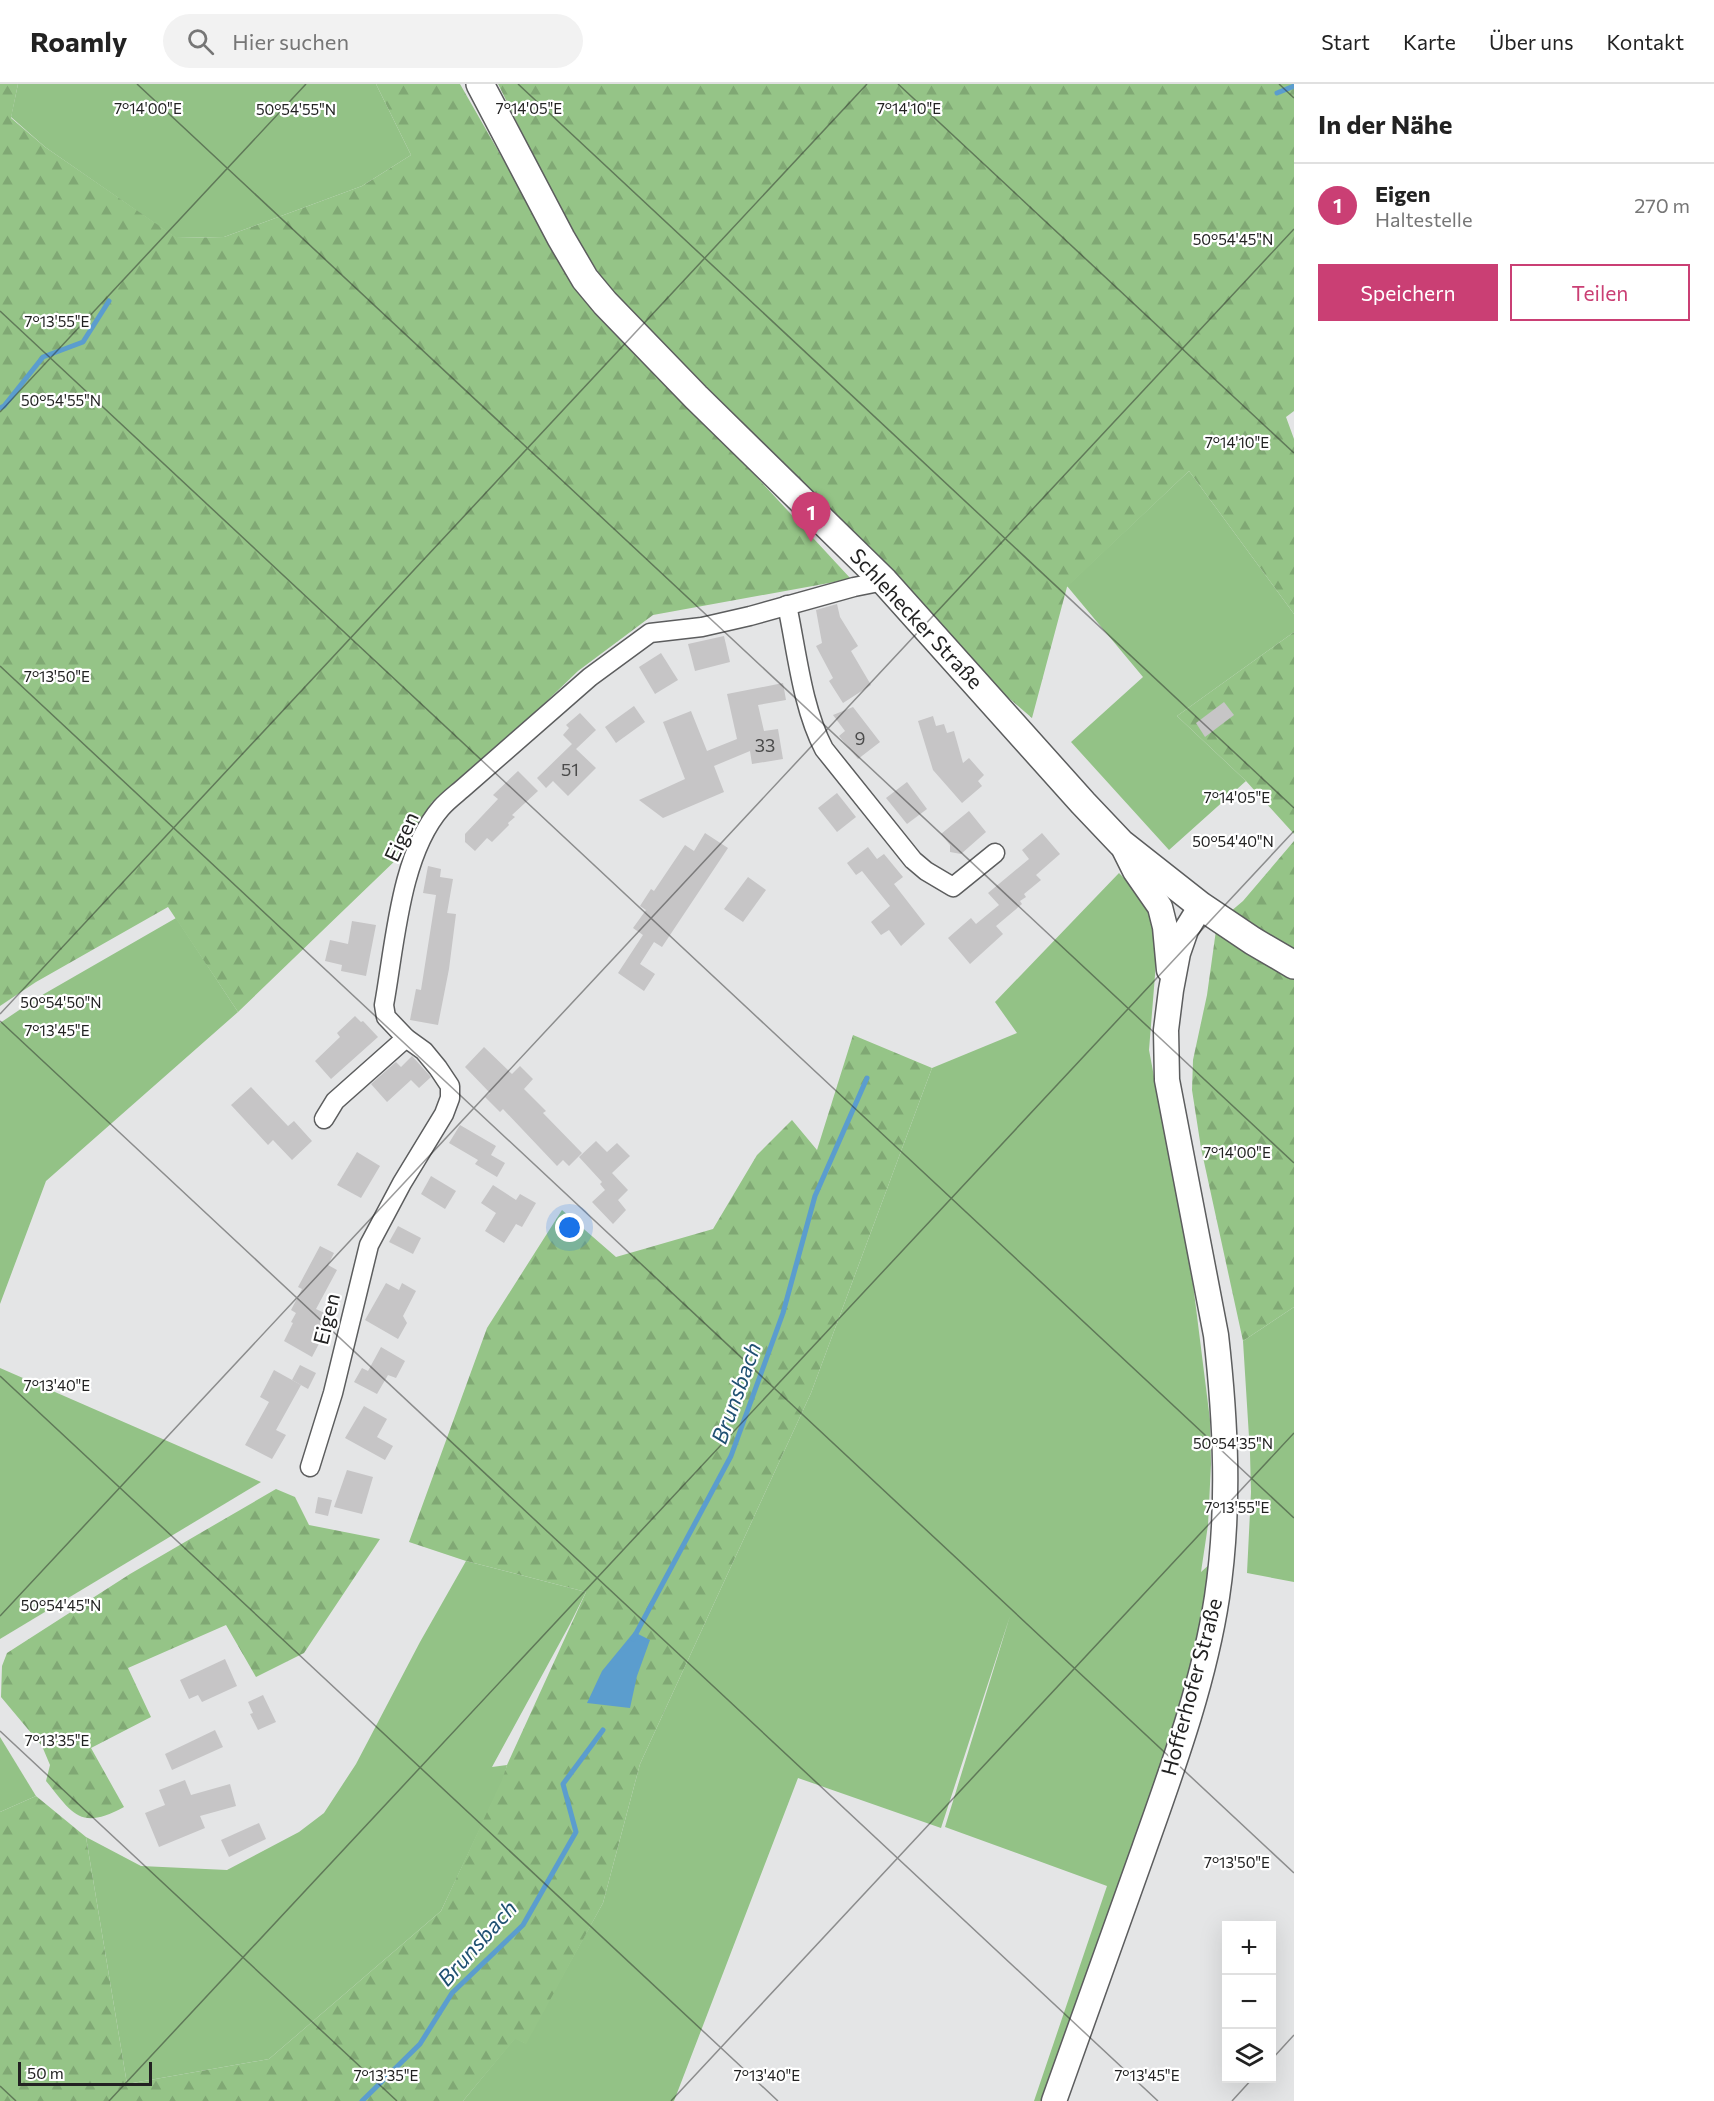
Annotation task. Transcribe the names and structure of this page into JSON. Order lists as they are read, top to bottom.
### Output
{
  "streets": {
    "main road": ["Schlehecker Straße"],
    "street": ["Eigen", "Hofferhofer Straße"]
  },
  "crossings": [
    ["Schlehecker Straße", "Eigen"],
    ["Schlehecker Straße", "Hofferhofer Straße"]
  ],
  "water": ["Brunsbach"],
  "house_numbers": ["9", "33", "51"],
  "scale_bar": "50 m",
  "page": {
    "header": "Roamly",
    "search": "Hier suchen",
    "nav": [
      "Start",
      "Karte",
      "Über uns",
      "Kontakt"
    ],
    "heading": "In der Nähe",
    "list": [
      {
        "mark": "1",
        "name": "Eigen",
        "note": "Haltestelle",
        "value": "270 m"
      }
    ],
    "buttons": ["Speichern", "Teilen"],
    "pins": "1",
    "map_buttons": ["+", "−"],
    "scale": "50 m"
  },
  "coordinates": [
    "7°14'00\"E",
    "7°14'05\"E",
    "7°14'10\"E",
    "50°54'55\"N",
    "50°54'45\"N",
    "7°13'55\"E",
    "7°13'50\"E",
    "50°54'40\"N",
    "50°54'50\"N",
    "7°13'45\"E",
    "7°13'40\"E",
    "50°54'35\"N",
    "7°13'35\"E"
  ]
}
